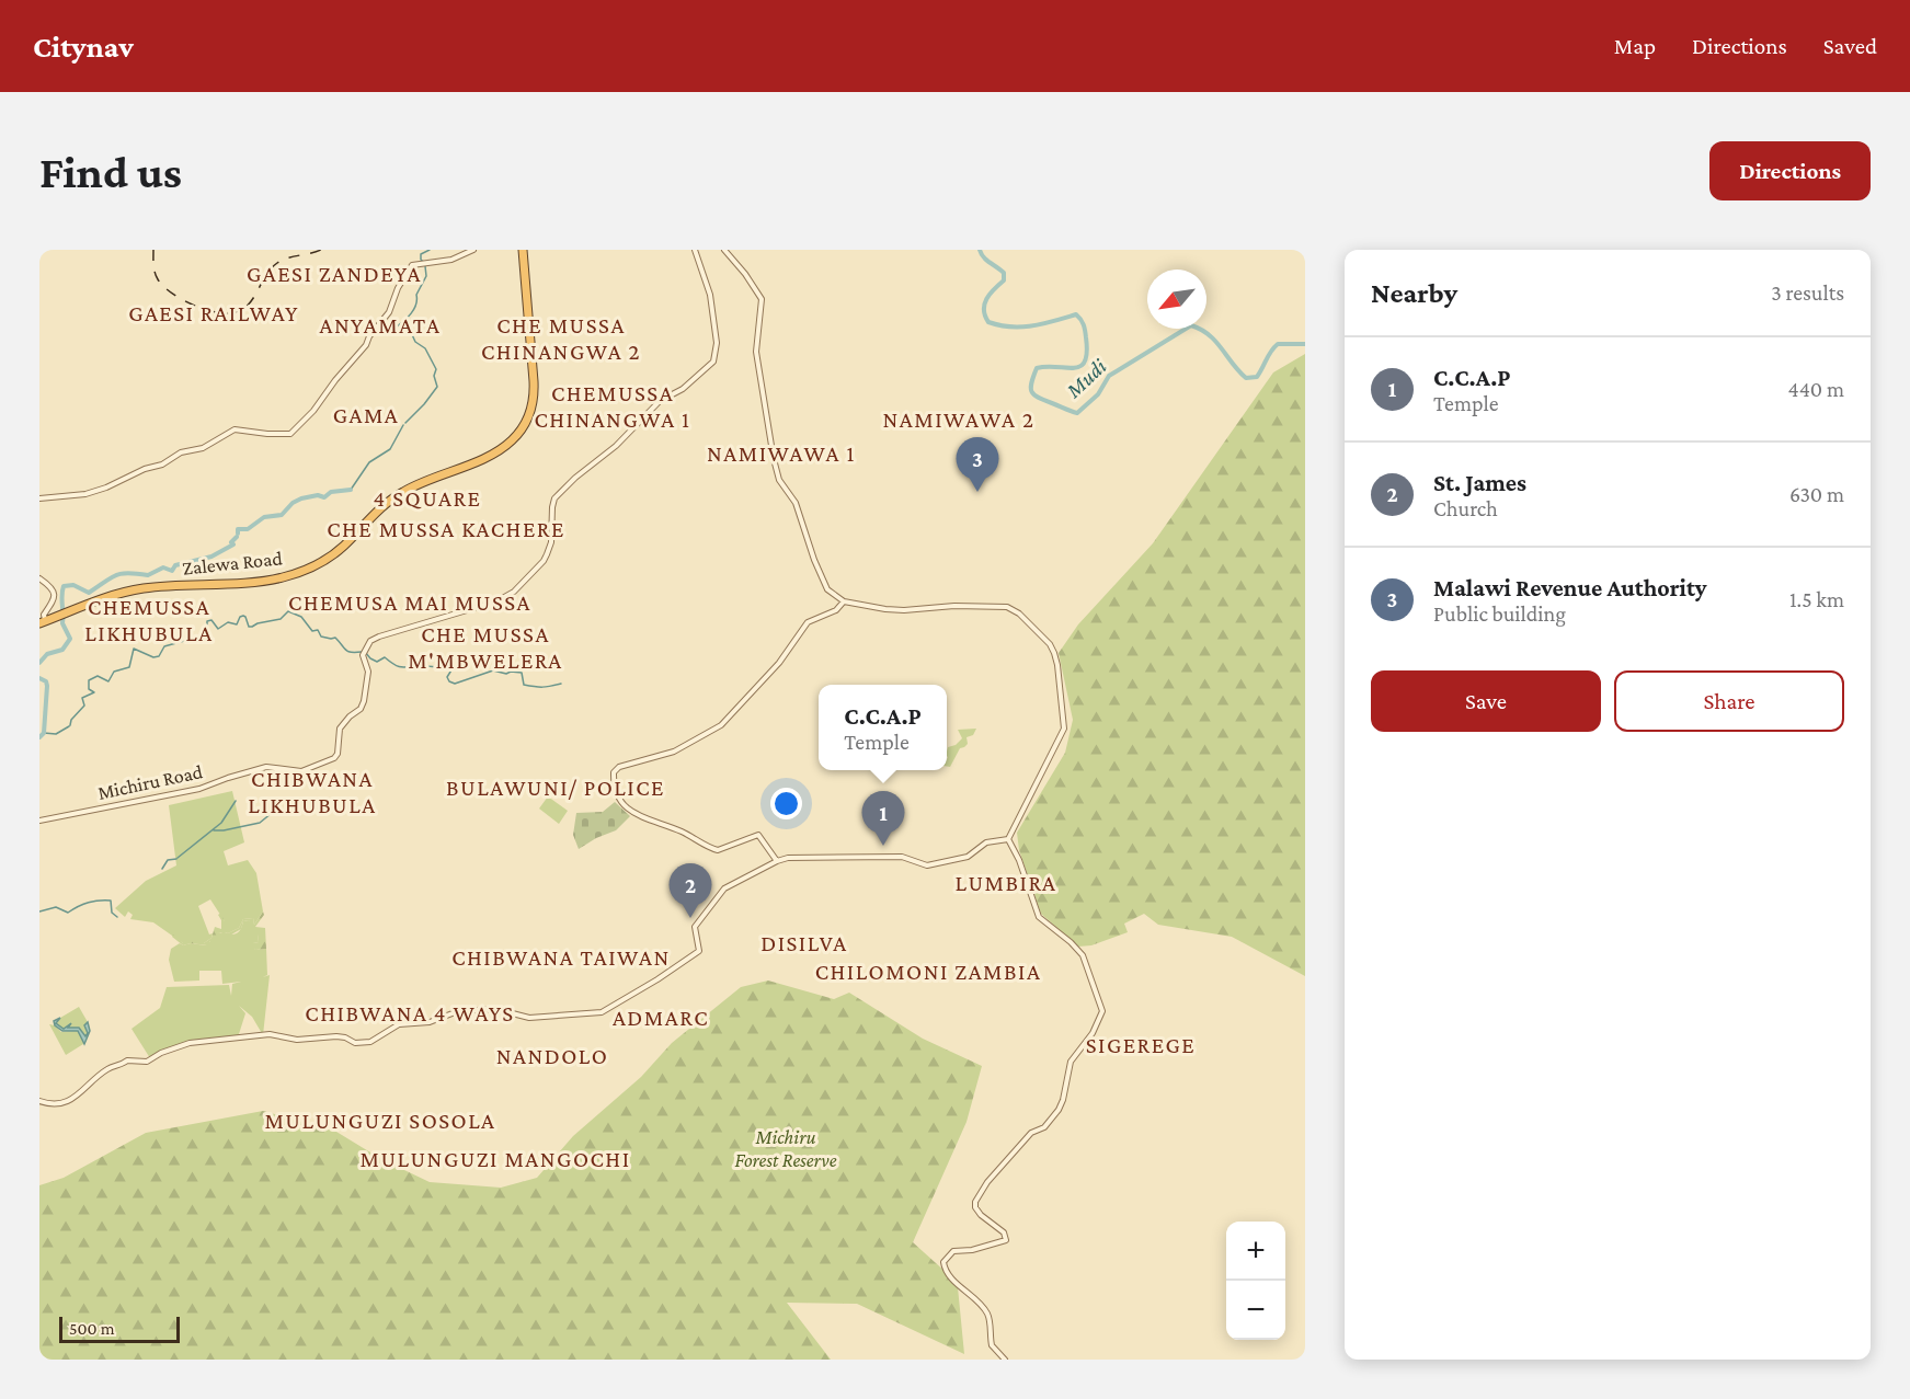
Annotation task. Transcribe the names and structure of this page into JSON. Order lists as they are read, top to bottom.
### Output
{
  "streets": {
    "highway": ["Zalewa Road"],
    "street": ["Michiru Road"]
  },
  "districts": [
    "GAESI ZANDEYA",
    "GAESI RAILWAY",
    "ANYAMATA",
    "CHE MUSSA CHINANGWA 2",
    "CHEMUSSA CHINANGWA 1",
    "GAMA",
    "NAMIWAWA 2",
    "NAMIWAWA 1",
    "4 SQUARE",
    "CHE MUSSA KACHERE",
    "CHEMUSA MAI MUSSA",
    "CHEMUSSA LIKHUBULA",
    "CHE MUSSA M'MBWELERA",
    "CHIBWANA LIKHUBULA",
    "BULAWUNI/ POLICE",
    "LUMBIRA",
    "DISILVA",
    "CHIBWANA TAIWAN",
    "CHILOMONI ZAMBIA",
    "CHIBWANA 4 WAYS",
    "ADMARC",
    "SIGEREGE",
    "NANDOLO",
    "MULUNGUZI SOSOLA",
    "MULUNGUZI MANGOCHI"
  ],
  "water": ["Mudi"],
  "parks": ["Michiru Forest Reserve"],
  "scale_bar": "500 m",
  "north": "bottom left",
  "page": {
    "header": "Citynav",
    "nav": ["Map", "Directions", "Saved"],
    "buttons": [
      "Directions",
      ["Save", "Share"]
    ],
    "title": "Find us",
    "heading": ["Nearby", "3 results"],
    "list": [
      {
        "mark": "1",
        "name": "C.C.A.P",
        "note": "Temple",
        "value": "440 m"
      },
      {
        "mark": "2",
        "name": "St. James",
        "note": "Church",
        "value": "630 m"
      },
      {
        "mark": "3",
        "name": "Malawi Revenue Authority",
        "note": "Public building",
        "value": "1.5 km"
      }
    ],
    "pins": ["3", "1", "2"],
    "popup": ["C.C.A.P", "Temple"],
    "map_buttons": ["+", "−"],
    "scale": "500 m"
  }
}
